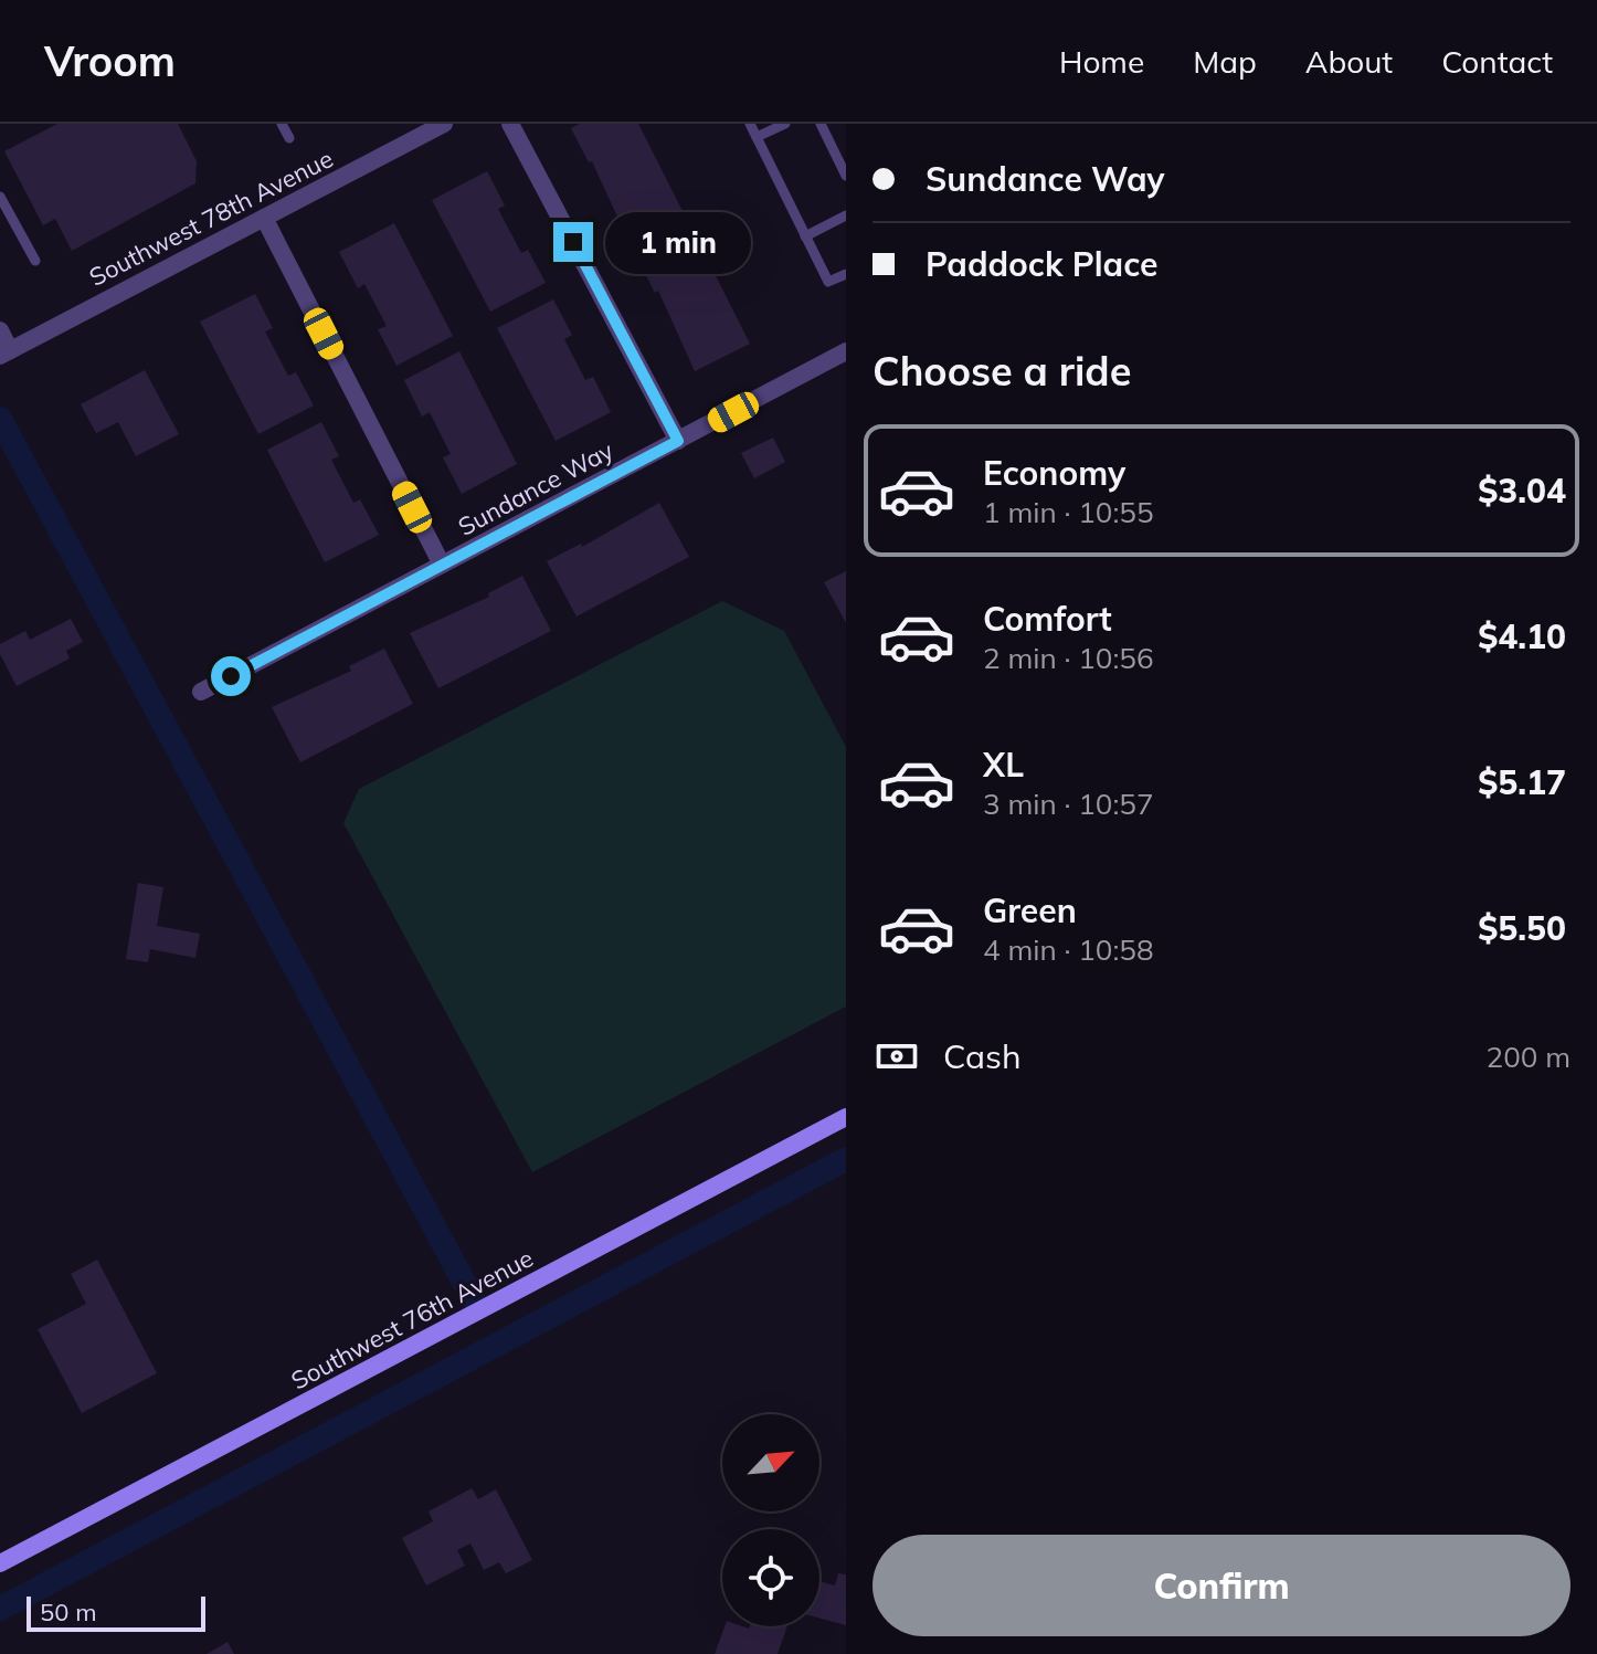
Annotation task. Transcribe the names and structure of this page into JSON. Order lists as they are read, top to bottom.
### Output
{
  "streets": {
    "street": ["Southwest 78th Avenue", "Sundance Way", "Southwest 76th Avenue"]
  },
  "scale_bar": "50 m",
  "north": "top right",
  "page": {
    "header": "Vroom",
    "nav": [
      "Home",
      "Map",
      "About",
      "Contact"
    ],
    "banner": ["Sundance Way", "Paddock Place"],
    "bubble": "1 min",
    "heading": "Choose a ride",
    "list": [
      {
        "name": "Economy",
        "note": "1 min · 10:55",
        "value": "$3.04"
      },
      {
        "name": "Comfort",
        "note": "2 min · 10:56",
        "value": "$4.10"
      },
      {
        "name": "XL",
        "note": "3 min · 10:57",
        "value": "$5.17"
      },
      {
        "name": "Green",
        "note": "4 min · 10:58",
        "value": "$5.50"
      }
    ],
    "pay": ["Cash", "200 m"],
    "buttons": "Confirm",
    "scale": "50 m"
  }
}
